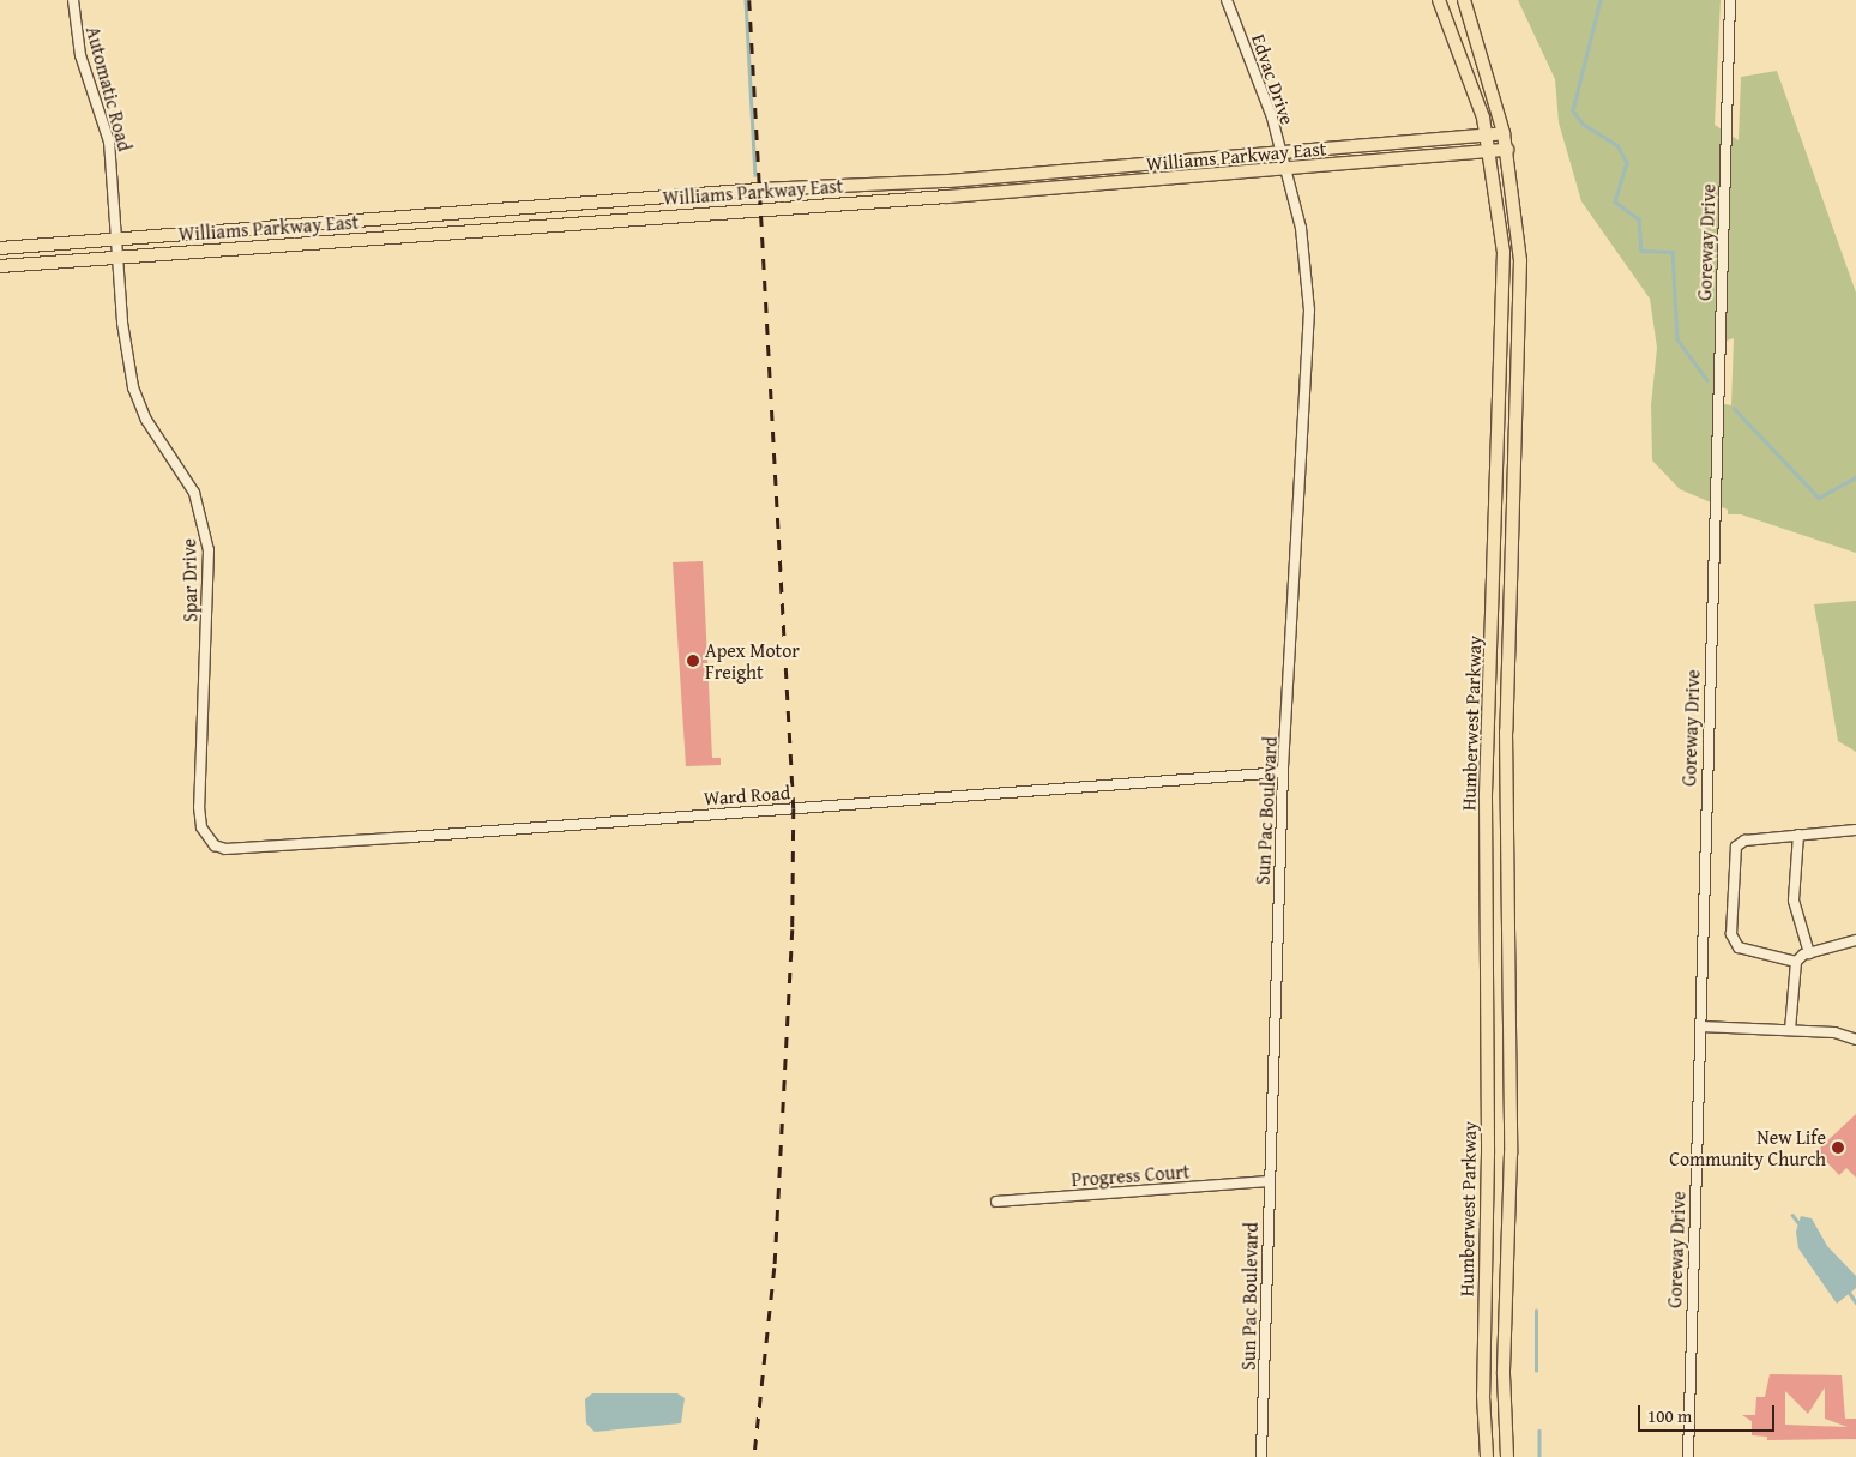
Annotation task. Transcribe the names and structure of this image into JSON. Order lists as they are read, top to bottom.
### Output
{
  "streets": {
    "main road": ["Williams Parkway East", "Humberwest Parkway"],
    "street": [
      "Edvac Drive",
      "Automatic Road",
      "Goreway Drive",
      "Spar Drive",
      "Ward Road",
      "Sun Pac Boulevard",
      "Progress Court"
    ]
  },
  "crossings": [
    ["Edvac Drive", "Williams Parkway East"],
    ["Edvac Drive", "Sun Pac Boulevard"],
    ["Automatic Road", "Williams Parkway East"],
    ["Automatic Road", "Spar Drive"],
    ["Williams Parkway East", "Spar Drive"],
    ["Williams Parkway East", "Humberwest Parkway"],
    ["Williams Parkway East", "Sun Pac Boulevard"],
    ["Spar Drive", "Ward Road"],
    ["Ward Road", "Sun Pac Boulevard"],
    ["Sun Pac Boulevard", "Progress Court"]
  ],
  "places": ["Apex Motor Freight", "New Life Community Church"],
  "scale_bar": "100 m"
}
